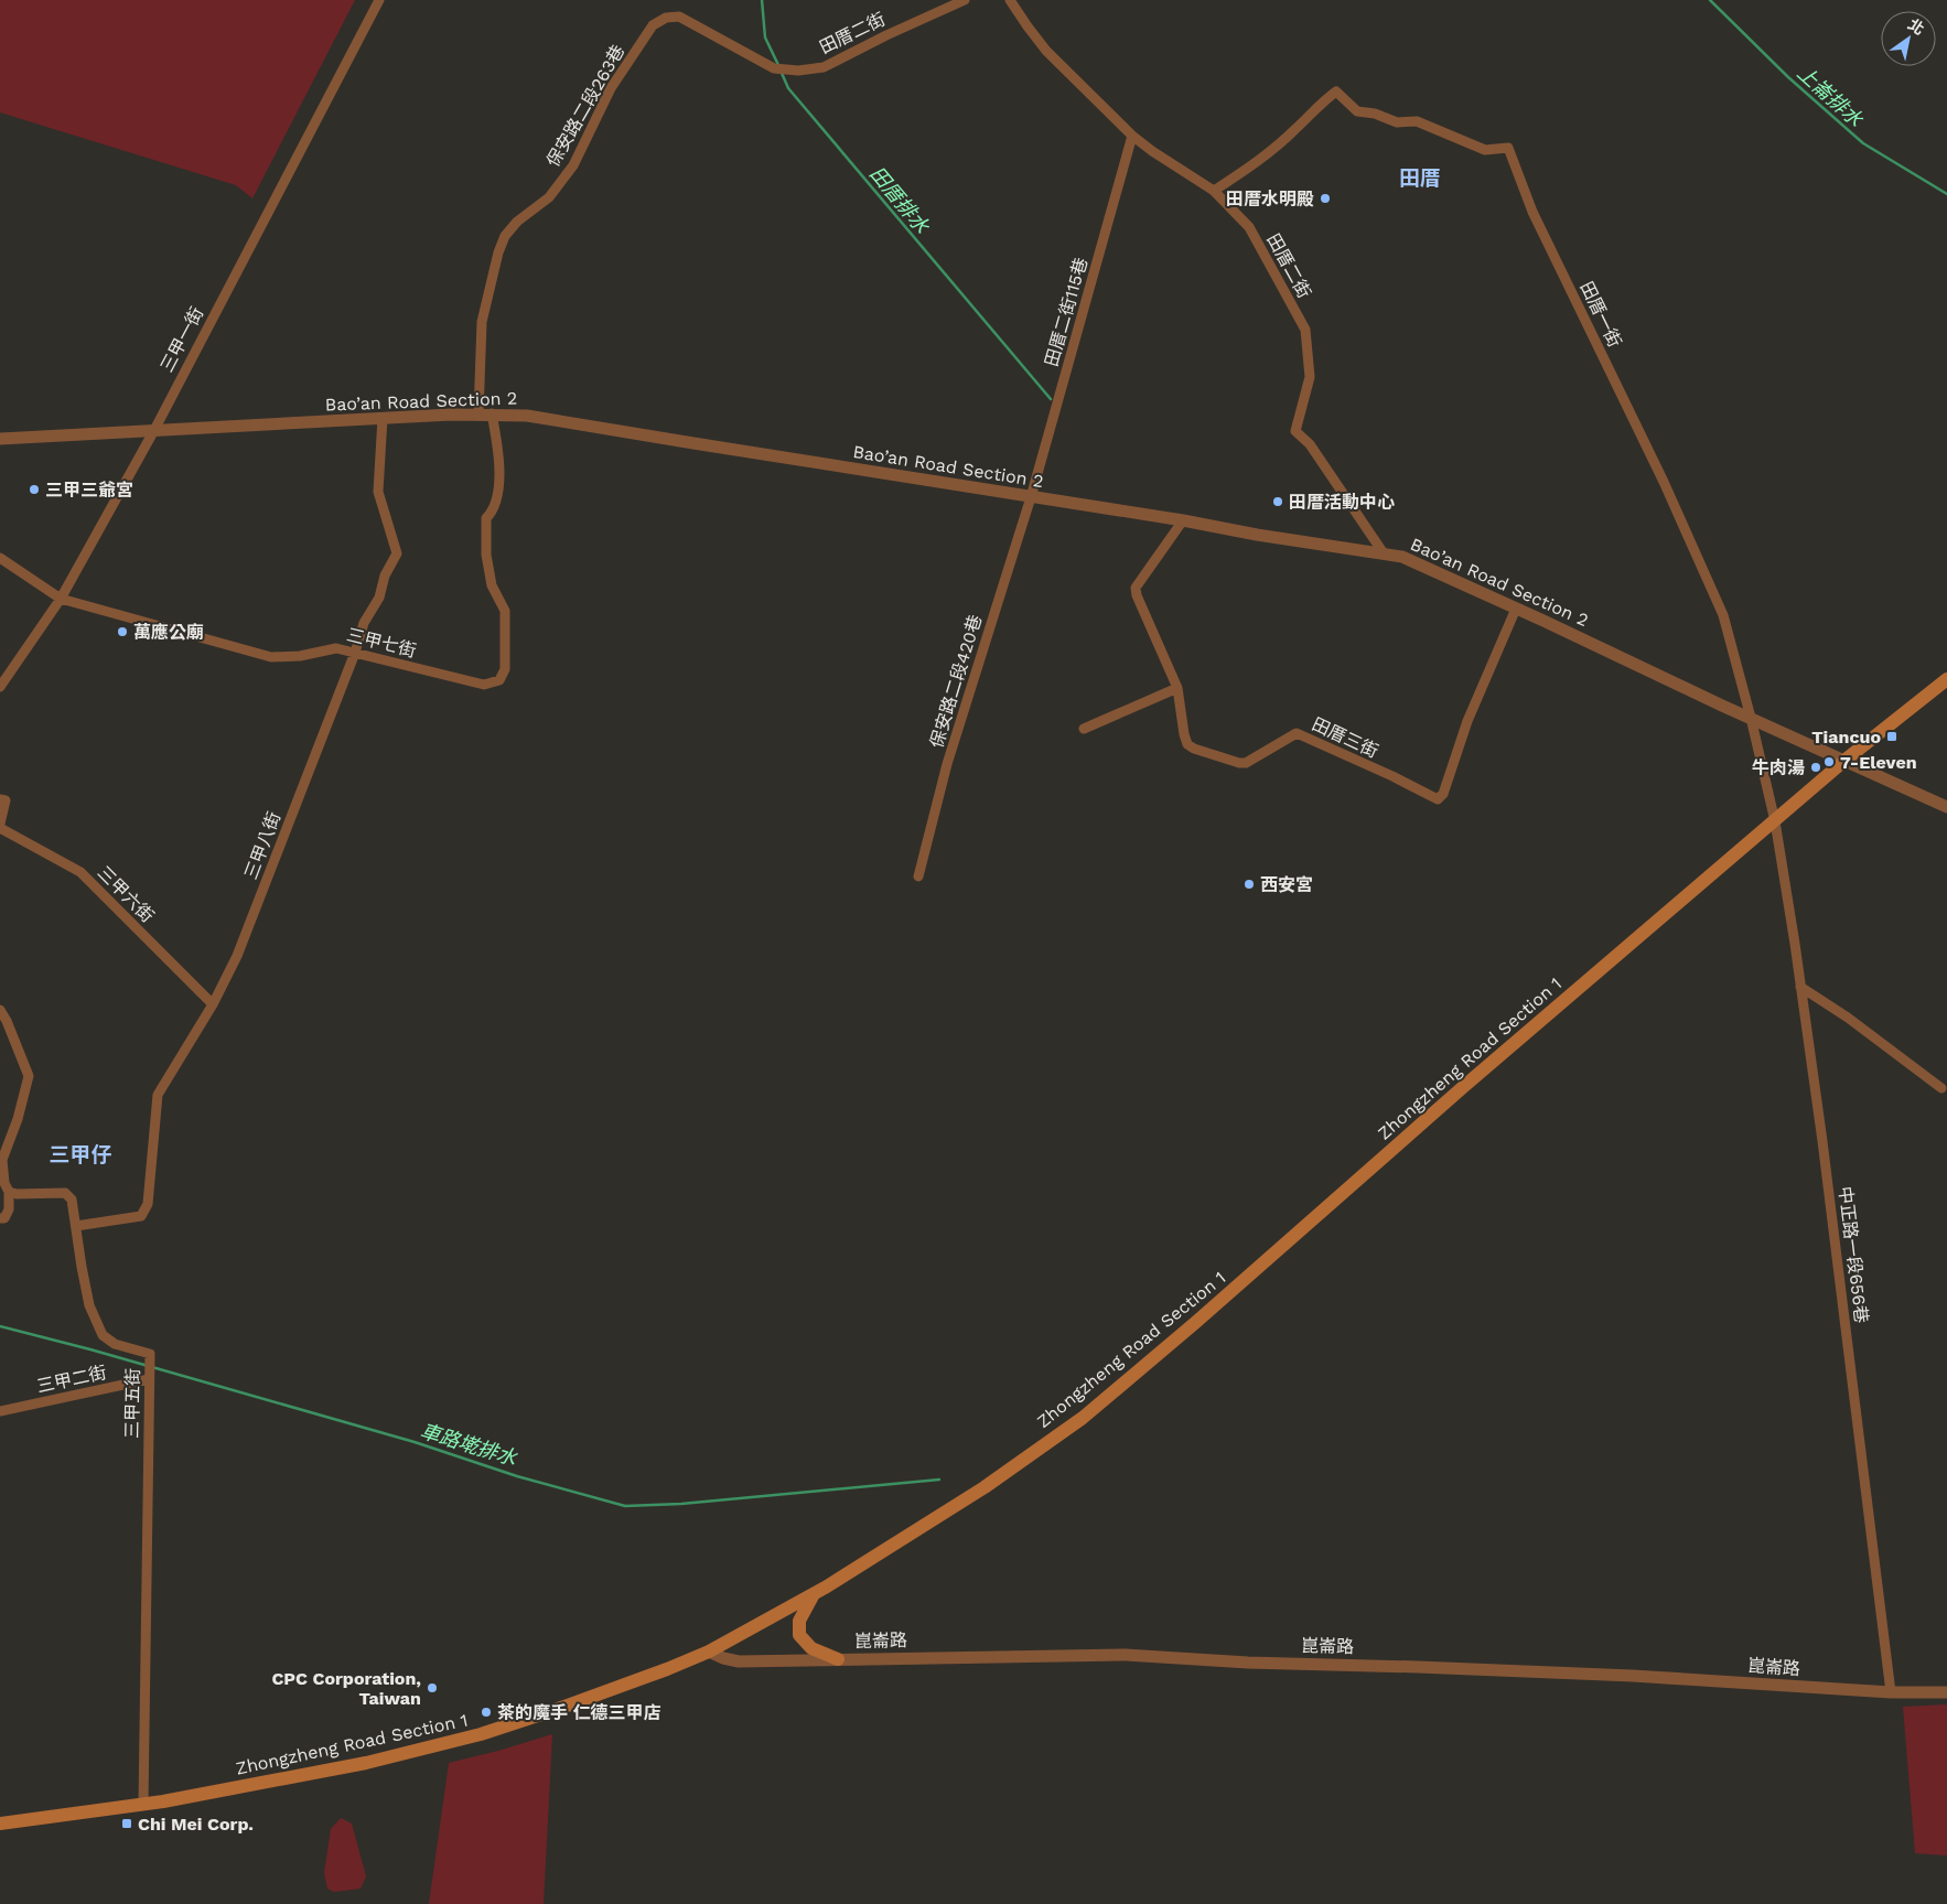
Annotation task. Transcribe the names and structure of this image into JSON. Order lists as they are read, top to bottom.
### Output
{
  "streets": {
    "main road": ["Zhongzheng Road Section 1"],
    "street": [
      "田厝二街",
      "保安路二段263巷",
      "田厝二街115巷",
      "田厝一街",
      "三甲一街",
      "Bao’an Road Section 2",
      "三甲七街",
      "保安路二段420巷",
      "田厝三街",
      "三甲八街",
      "三甲六街",
      "中正路一段656巷",
      "三甲二街",
      "三甲五街",
      "崑崙路"
    ]
  },
  "crossings": [
    ["田厝二街", "保安路二段263巷"],
    ["田厝二街", "田厝二街115巷"],
    ["田厝二街", "田厝一街"],
    ["田厝二街", "Bao’an Road Section 2"],
    ["保安路二段263巷", "Bao’an Road Section 2"],
    ["田厝二街115巷", "Bao’an Road Section 2"],
    ["田厝二街115巷", "保安路二段420巷"],
    ["田厝一街", "Bao’an Road Section 2"],
    ["田厝一街", "Zhongzheng Road Section 1"],
    ["田厝一街", "中正路一段656巷"],
    ["三甲一街", "Bao’an Road Section 2"],
    ["三甲一街", "三甲七街"],
    ["Bao’an Road Section 2", "三甲七街"],
    ["Bao’an Road Section 2", "保安路二段420巷"],
    ["Bao’an Road Section 2", "田厝三街"],
    ["Bao’an Road Section 2", "三甲八街"],
    ["Bao’an Road Section 2", "Zhongzheng Road Section 1"],
    ["三甲七街", "三甲八街"],
    ["三甲八街", "三甲六街"],
    ["三甲八街", "三甲五街"],
    ["Zhongzheng Road Section 1", "中正路一段656巷"],
    ["Zhongzheng Road Section 1", "三甲五街"],
    ["Zhongzheng Road Section 1", "崑崙路"],
    ["中正路一段656巷", "崑崙路"],
    ["三甲二街", "三甲五街"]
  ],
  "districts": ["田厝", "三甲仔"],
  "water": ["上崙排水", "田厝排水", "車路墘排水"],
  "places": {
    "other": [
      "田厝水明殿",
      "三甲三爺宮",
      "田厝活動中心",
      "萬應公廟",
      "7-Eleven",
      "牛肉湯",
      "西安宮",
      "CPC Corporation, Taiwan",
      "茶的魔手 仁德三甲店"
    ],
    "transit": ["Tiancuo", "Chi Mei Corp."]
  },
  "north": "top right"
}
